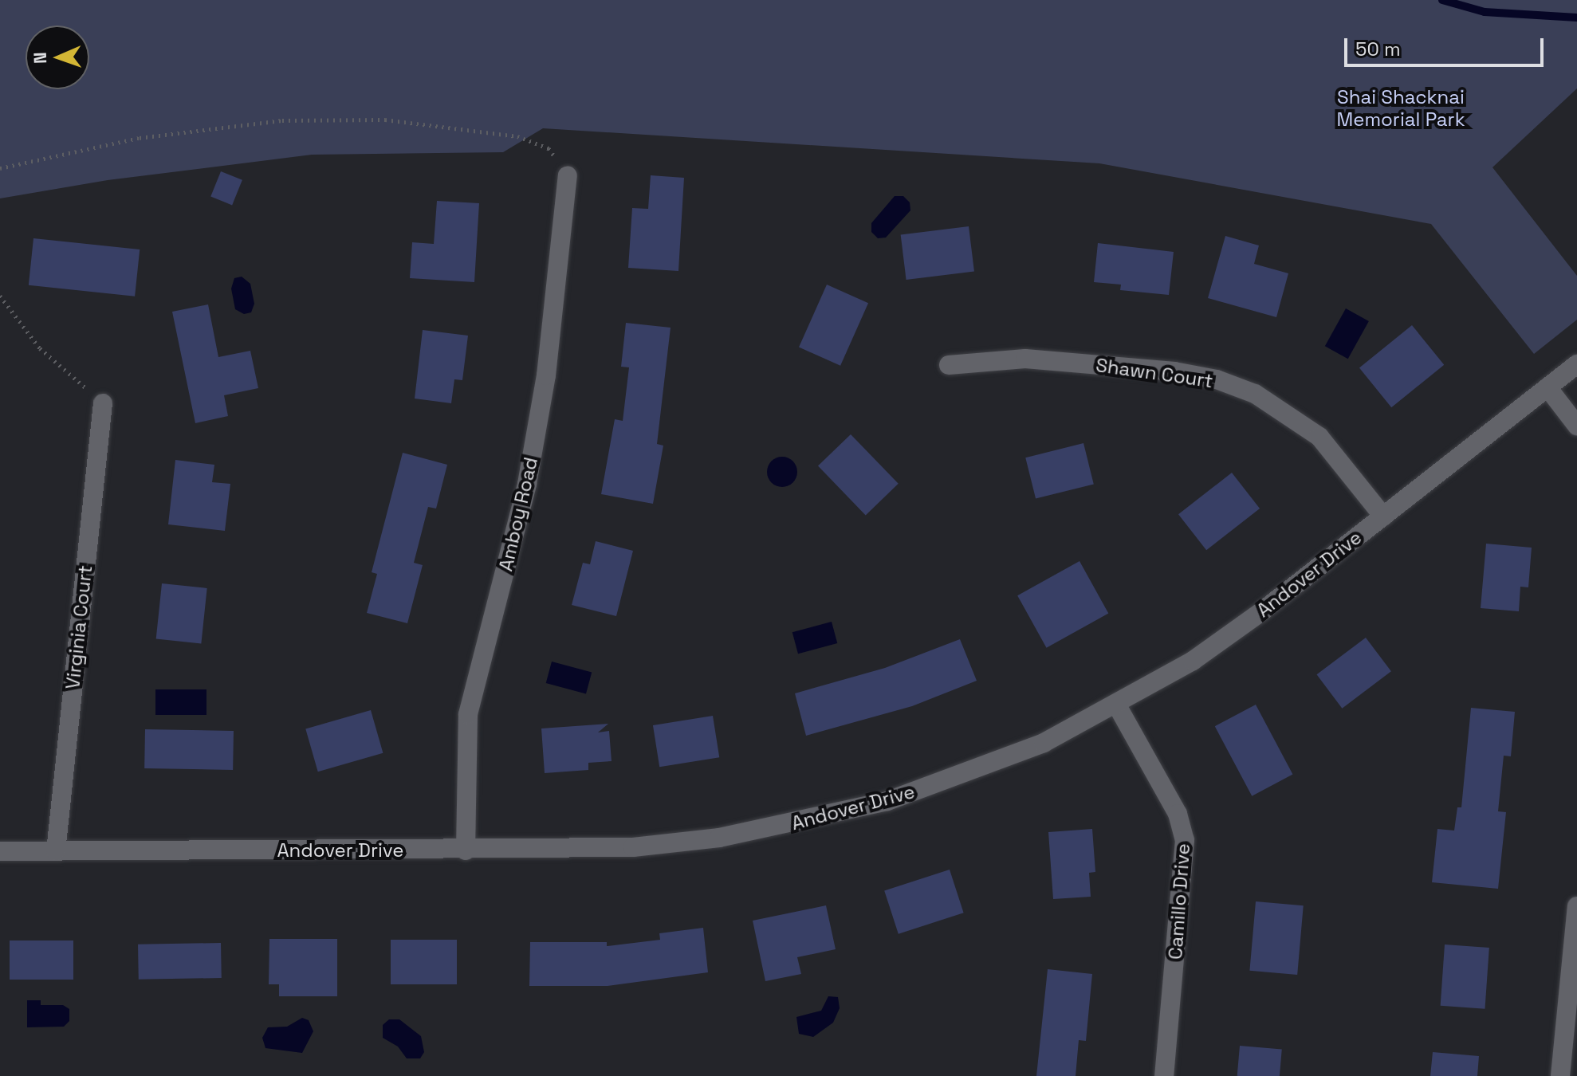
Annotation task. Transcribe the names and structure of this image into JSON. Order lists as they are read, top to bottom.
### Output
{
  "streets": {
    "street": [
      "Shawn Court",
      "Amboy Road",
      "Andover Drive",
      "Virginia Court",
      "Camillo Drive"
    ]
  },
  "crossings": [
    ["Shawn Court", "Andover Drive"],
    ["Amboy Road", "Andover Drive"],
    ["Andover Drive", "Virginia Court"],
    ["Andover Drive", "Camillo Drive"]
  ],
  "parks": ["Shai Shacknai Memorial Park"],
  "scale_bar": "50 m",
  "north": "left"
}
